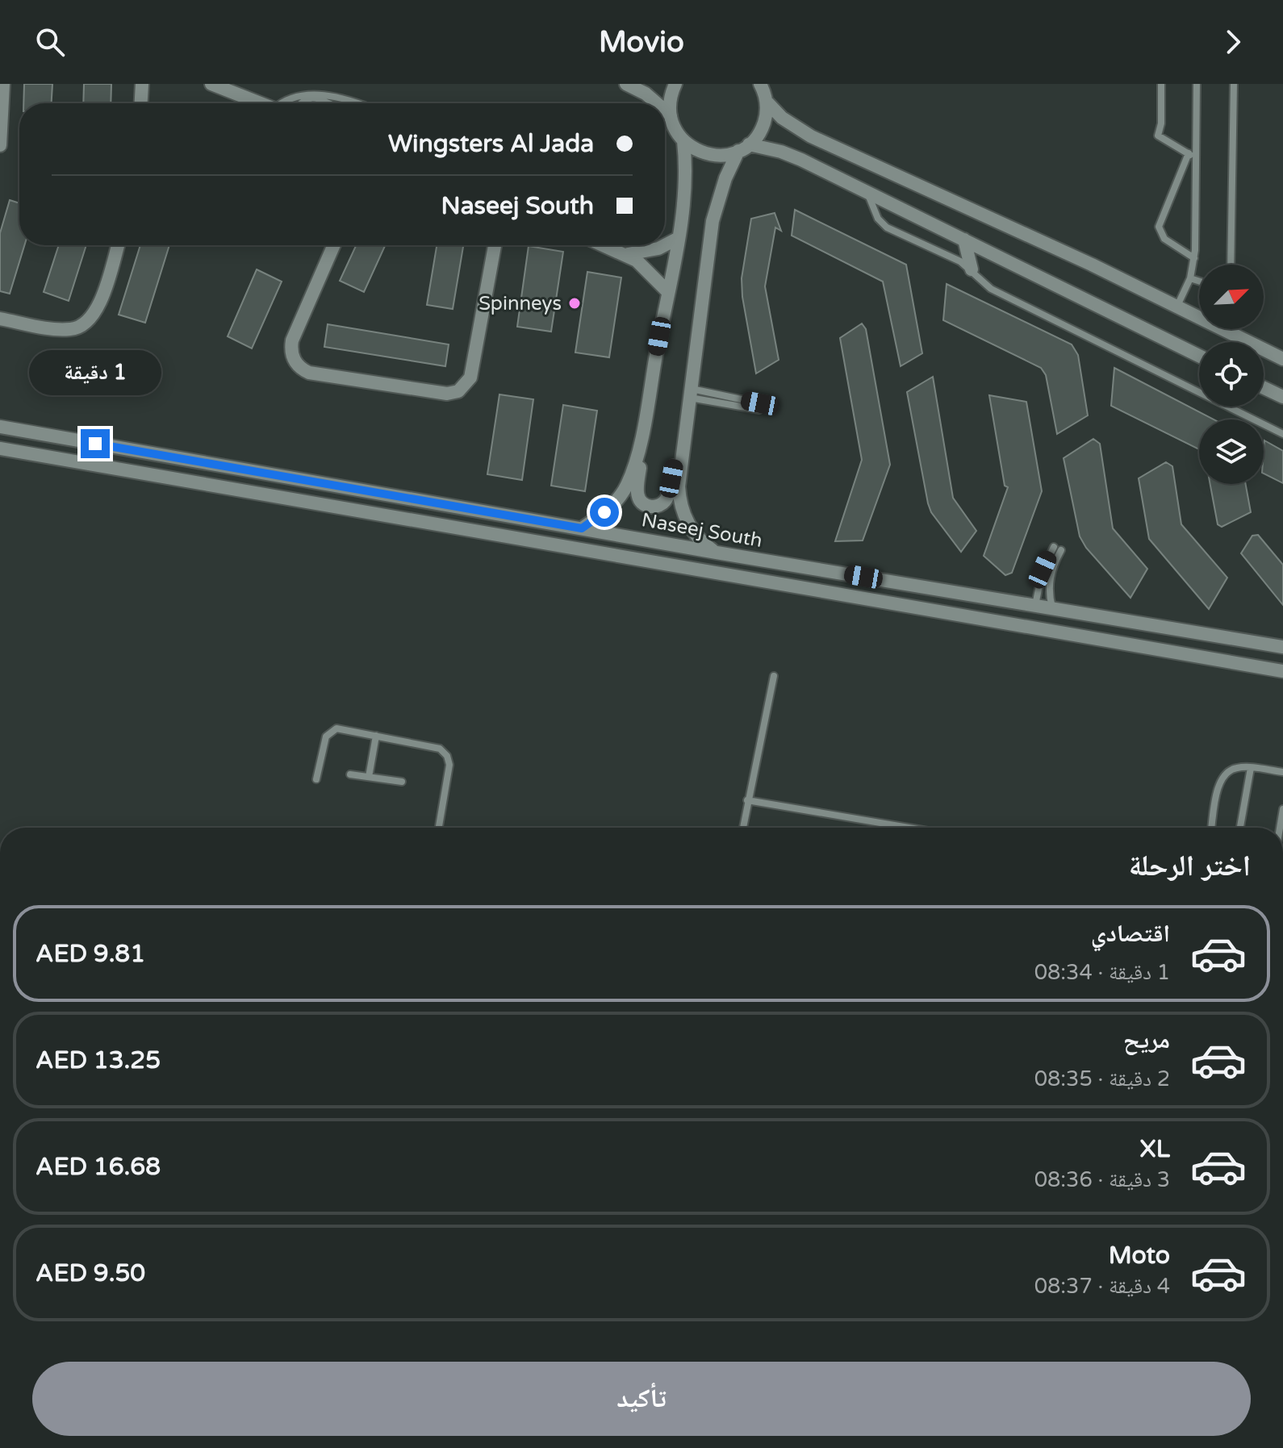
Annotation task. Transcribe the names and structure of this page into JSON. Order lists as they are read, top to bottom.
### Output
{
  "streets": {
    "street": ["Naseej South"]
  },
  "places": ["Spinneys"],
  "north": "top right",
  "page": {
    "header": "Movio",
    "banner": ["Wingsters Al Jada", "Naseej South"],
    "bubble": "1 دقيقة",
    "heading": "اختر الرحلة",
    "list": [
      {
        "name": "اقتصادي",
        "note": "1 دقيقة · 08:34",
        "value": "AED 9.81"
      },
      {
        "name": "مريح",
        "note": "2 دقيقة · 08:35",
        "value": "AED 13.25"
      },
      {
        "name": "XL",
        "note": "3 دقيقة · 08:36",
        "value": "AED 16.68"
      },
      {
        "name": "Moto",
        "note": "4 دقيقة · 08:37",
        "value": "AED 9.50"
      }
    ],
    "buttons": "تأكيد"
  }
}
